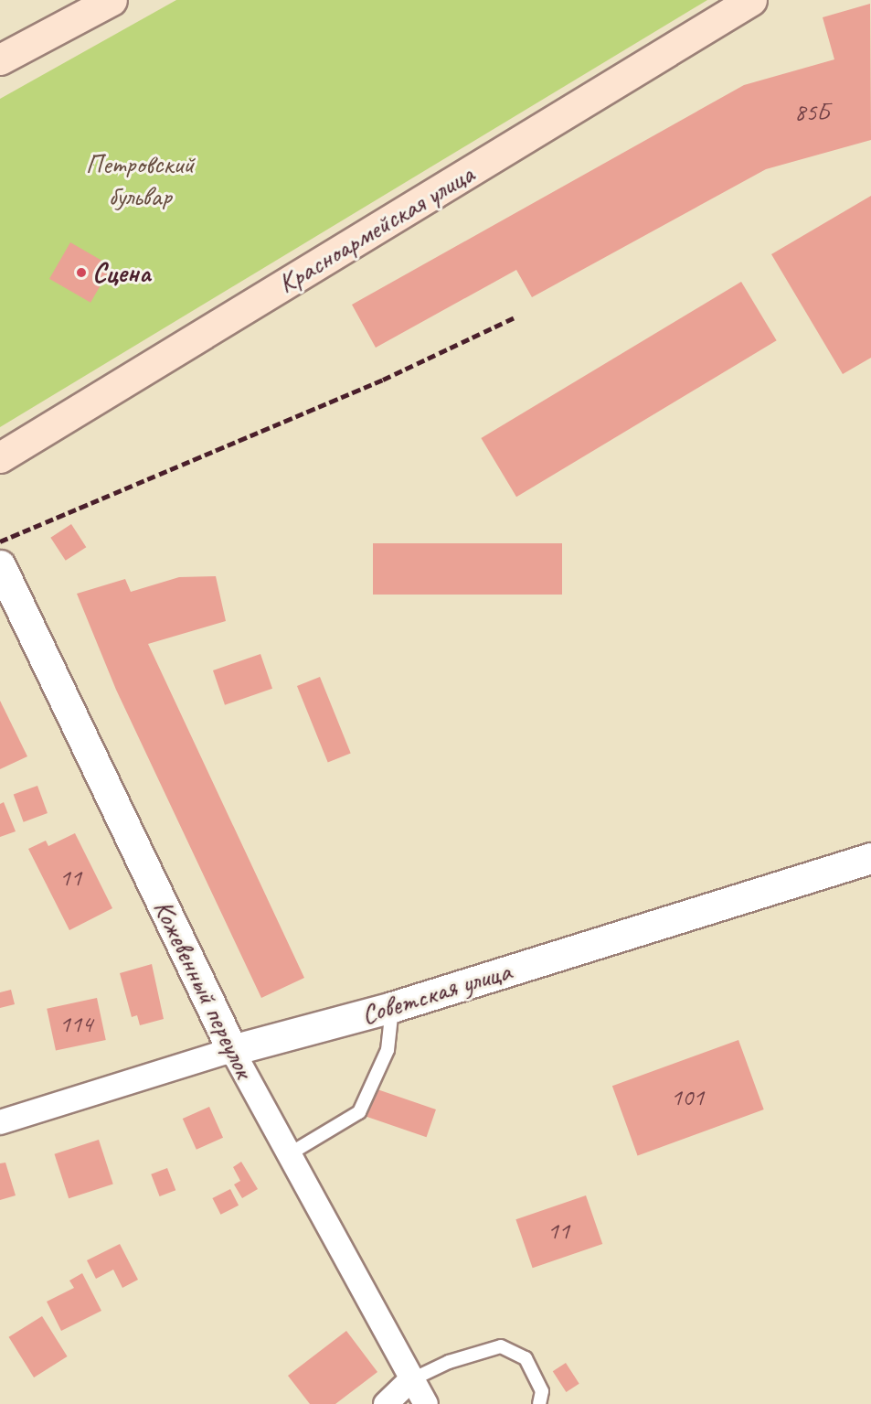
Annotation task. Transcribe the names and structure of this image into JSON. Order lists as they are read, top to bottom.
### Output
{
  "streets": {
    "main road": ["Красноармейская улица"],
    "street": ["Кожевенный переулок", "Советская улица"]
  },
  "crossings": [
    ["Кожевенный переулок", "Советская улица"]
  ],
  "parks": ["Петровский бульвар"],
  "places": ["Сцена"],
  "house_numbers": [
    "85Б",
    "11",
    "114",
    "101",
    "11"
  ]
}
